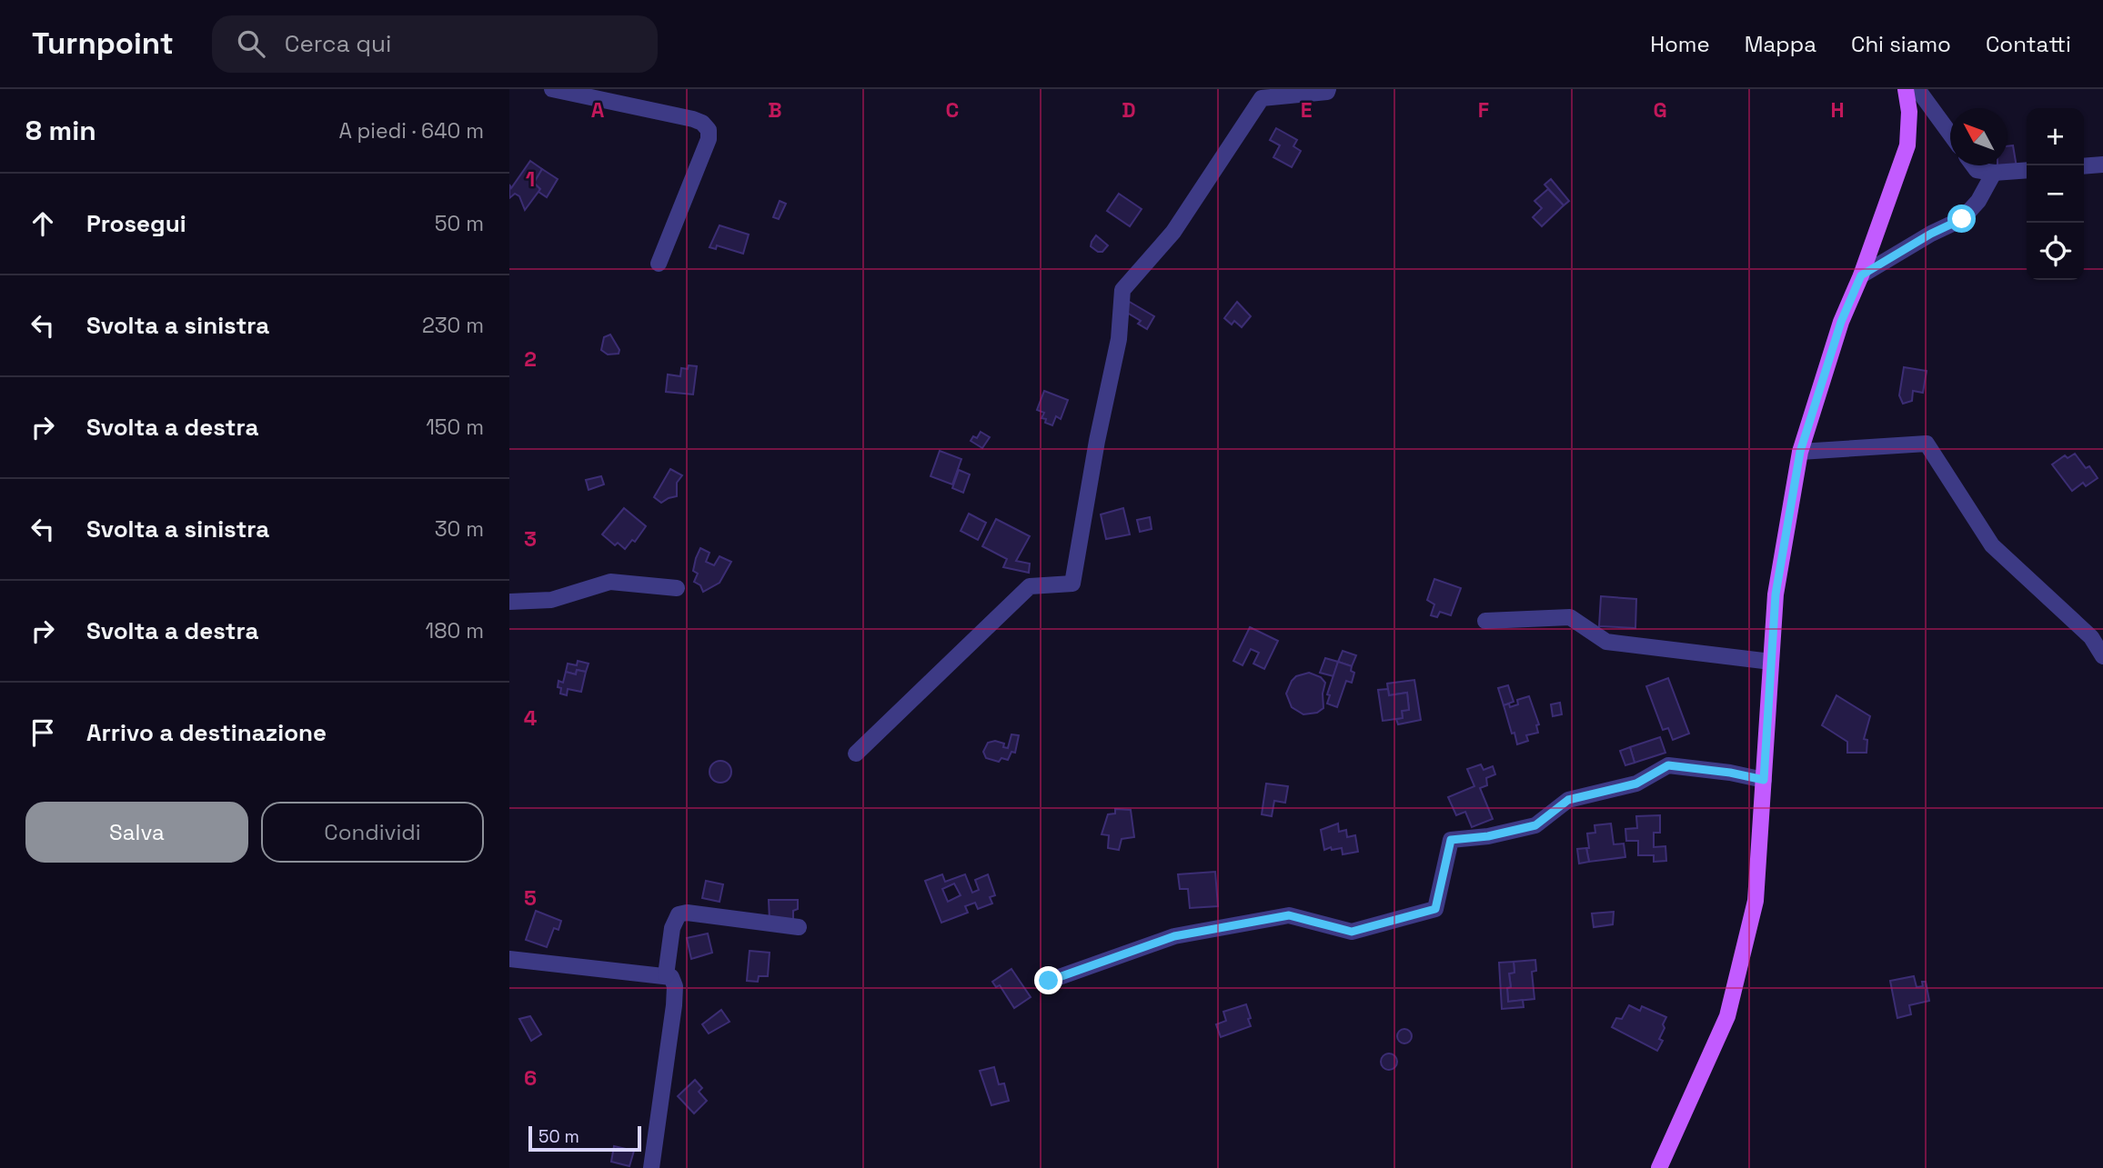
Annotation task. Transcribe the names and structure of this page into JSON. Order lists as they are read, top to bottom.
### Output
{
  "scale_bar": "50 m",
  "north": "top left",
  "page": {
    "header": "Turnpoint",
    "search": "Cerca qui",
    "nav": [
      "Home",
      "Mappa",
      "Chi siamo",
      "Contatti"
    ],
    "heading": ["8 min", "A piedi · 640 m"],
    "map_buttons": ["+", "−"],
    "list": [
      ["Prosegui", "50 m"],
      ["Svolta a sinistra", "230 m"],
      ["Svolta a destra", "150 m"],
      ["Svolta a sinistra", "30 m"],
      ["Svolta a destra", "180 m"],
      "Arrivo a destinazione"
    ],
    "buttons": ["Salva", "Condividi"],
    "scale": "50 m"
  },
  "grid": {
    "columns": [
      "A",
      "B",
      "C",
      "D",
      "E",
      "F",
      "G",
      "H"
    ],
    "rows": [
      "1",
      "2",
      "3",
      "4",
      "5",
      "6"
    ]
  }
}
